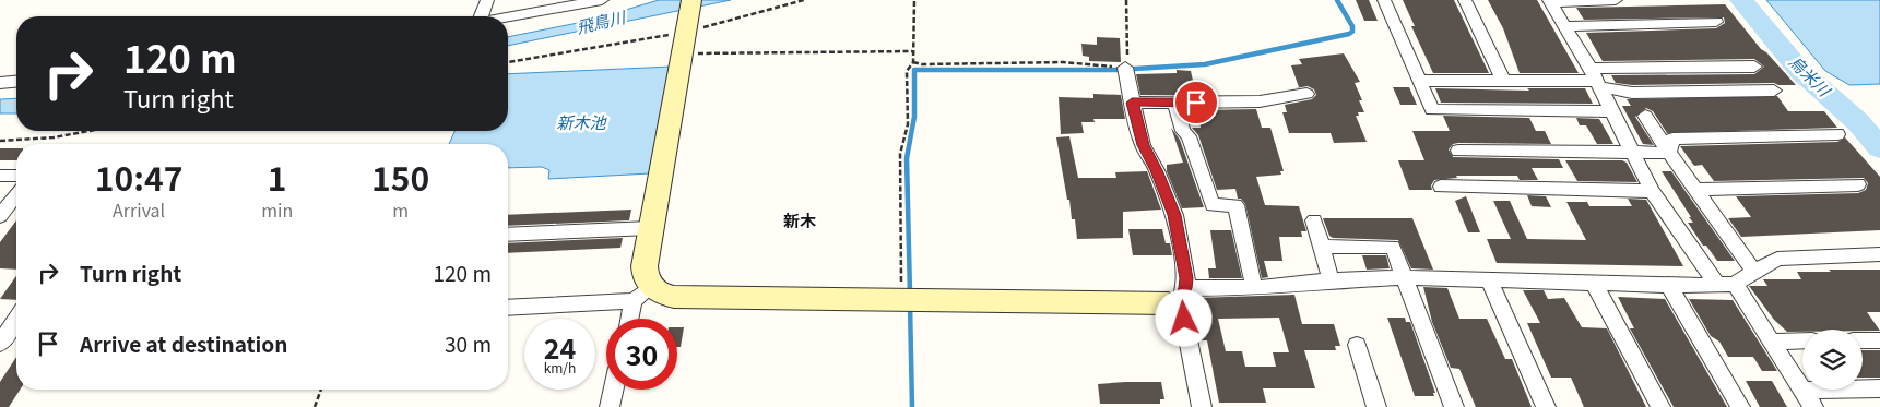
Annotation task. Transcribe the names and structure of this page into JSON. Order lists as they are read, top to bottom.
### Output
{
  "districts": ["新木"],
  "water": ["飛鳥川", "烏米川", "新木池"],
  "page": {
    "turn": ["120 m", "Turn right"],
    "eta": [
      "10:47",
      "Arrival",
      "1",
      "min",
      "150",
      "m"
    ],
    "list": [
      {
        "name": "Turn right",
        "value": "120 m"
      },
      {
        "name": "Arrive at destination",
        "value": "30 m"
      }
    ],
    "speed": "24 km/h",
    "limit": "30"
  }
}
